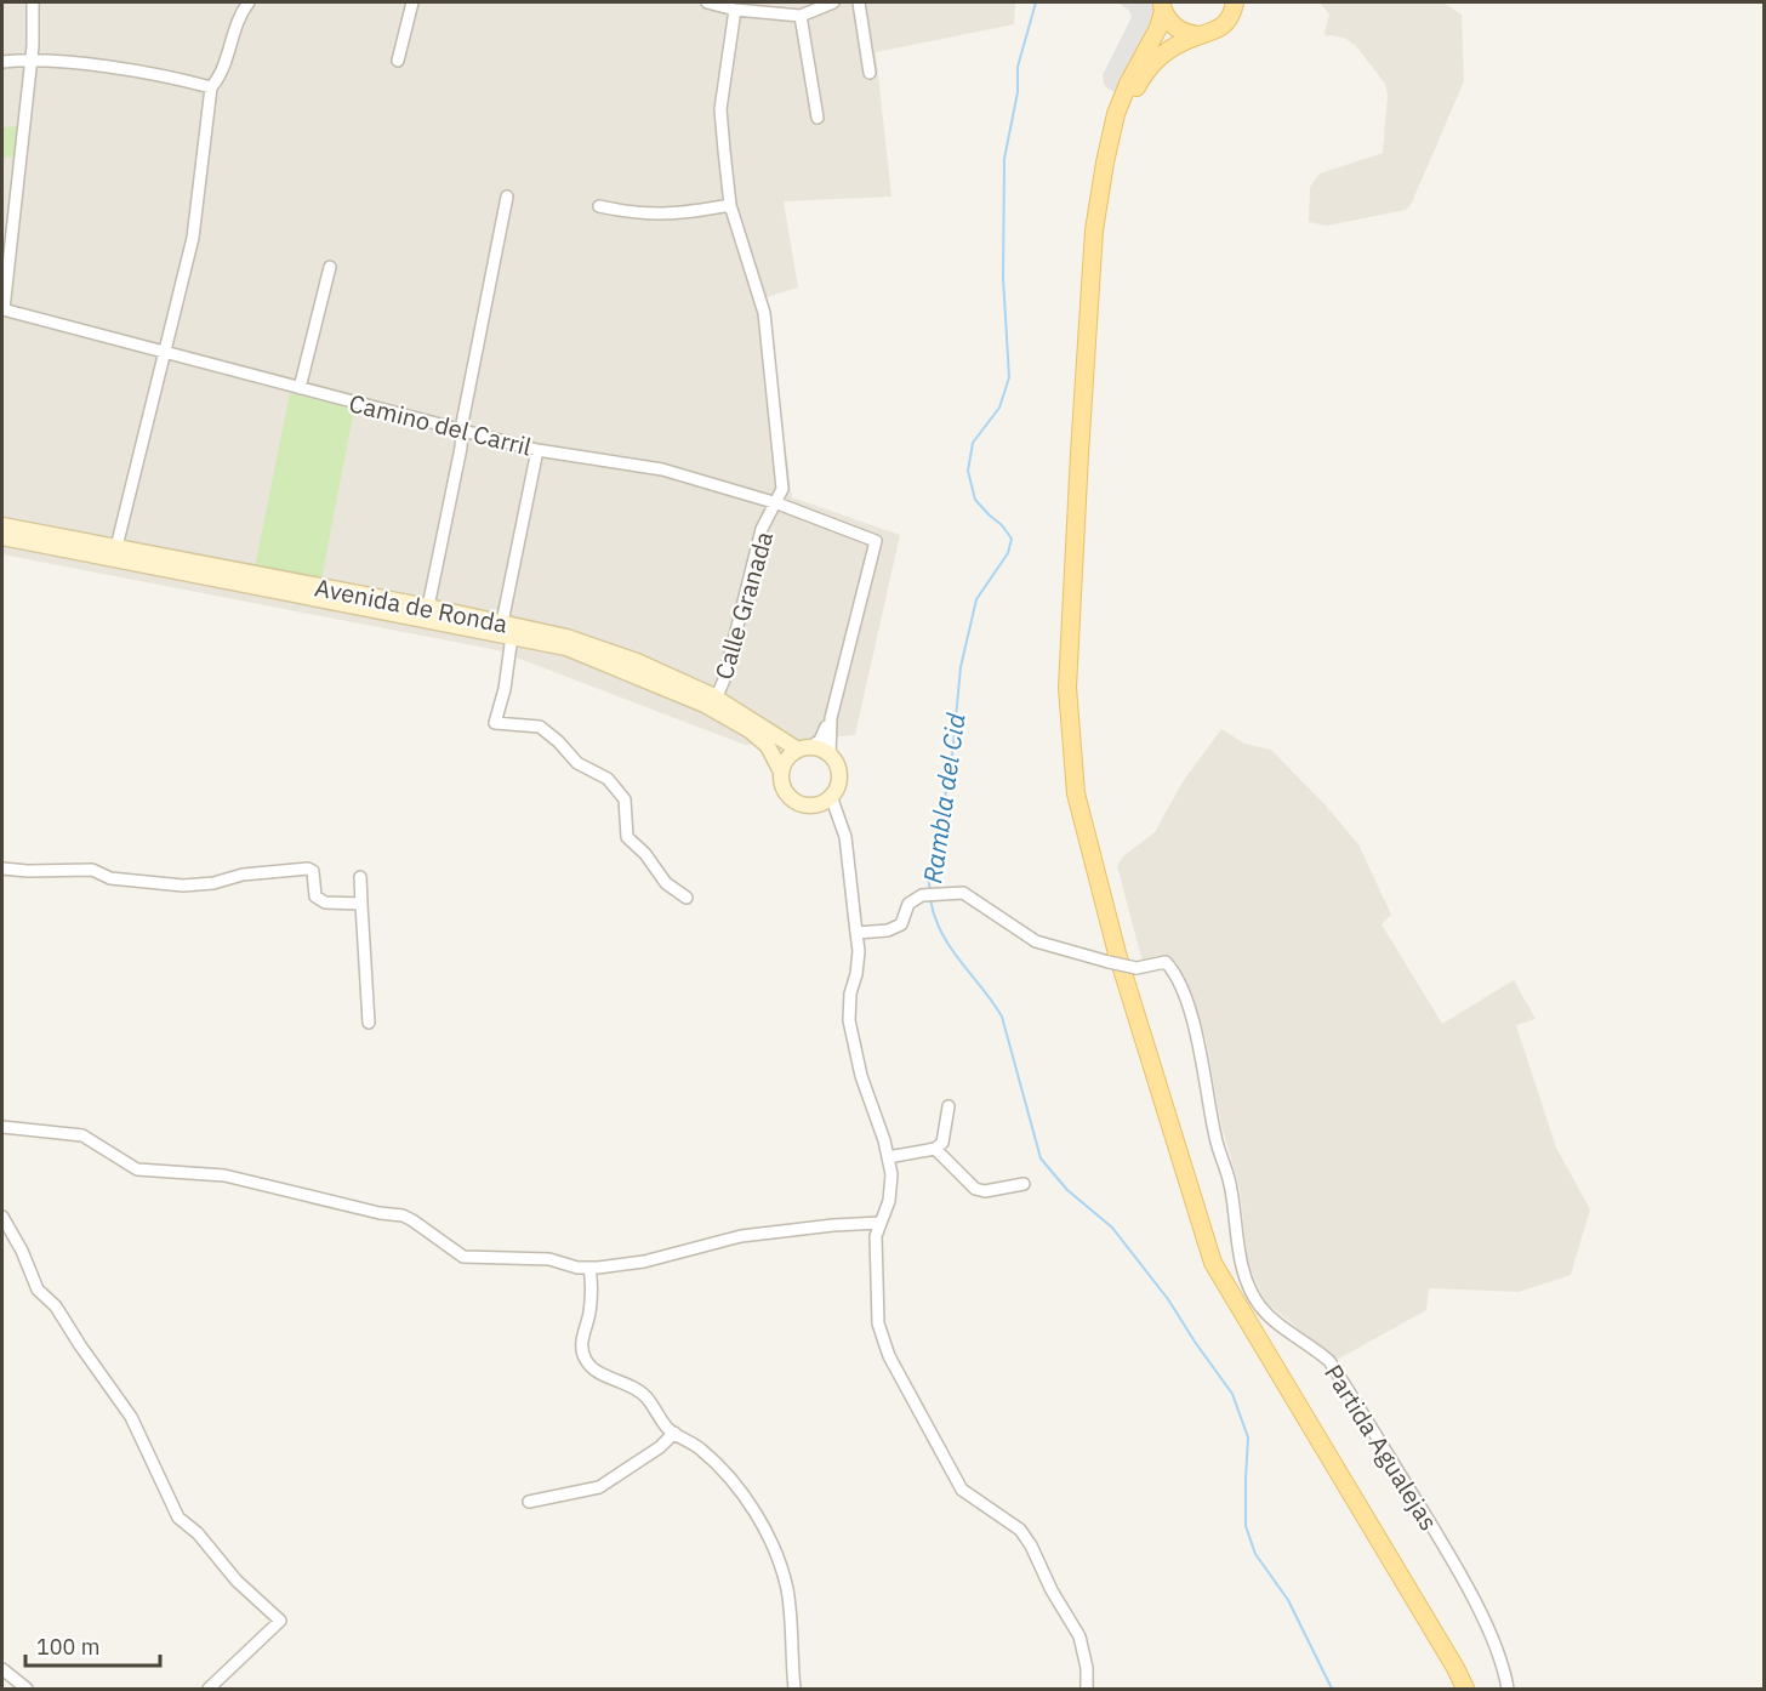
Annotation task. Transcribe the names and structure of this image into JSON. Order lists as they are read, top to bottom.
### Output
{
  "streets": {
    "street": [
      "Camino del Carril",
      "Avenida de Ronda",
      "Calle Granada",
      "Partida Agualejas"
    ]
  },
  "crossings": [
    ["Camino del Carril", "Calle Granada"],
    ["Avenida de Ronda", "Calle Granada"]
  ],
  "water": ["Rambla del Cid"],
  "scale_bar": "100 m"
}
